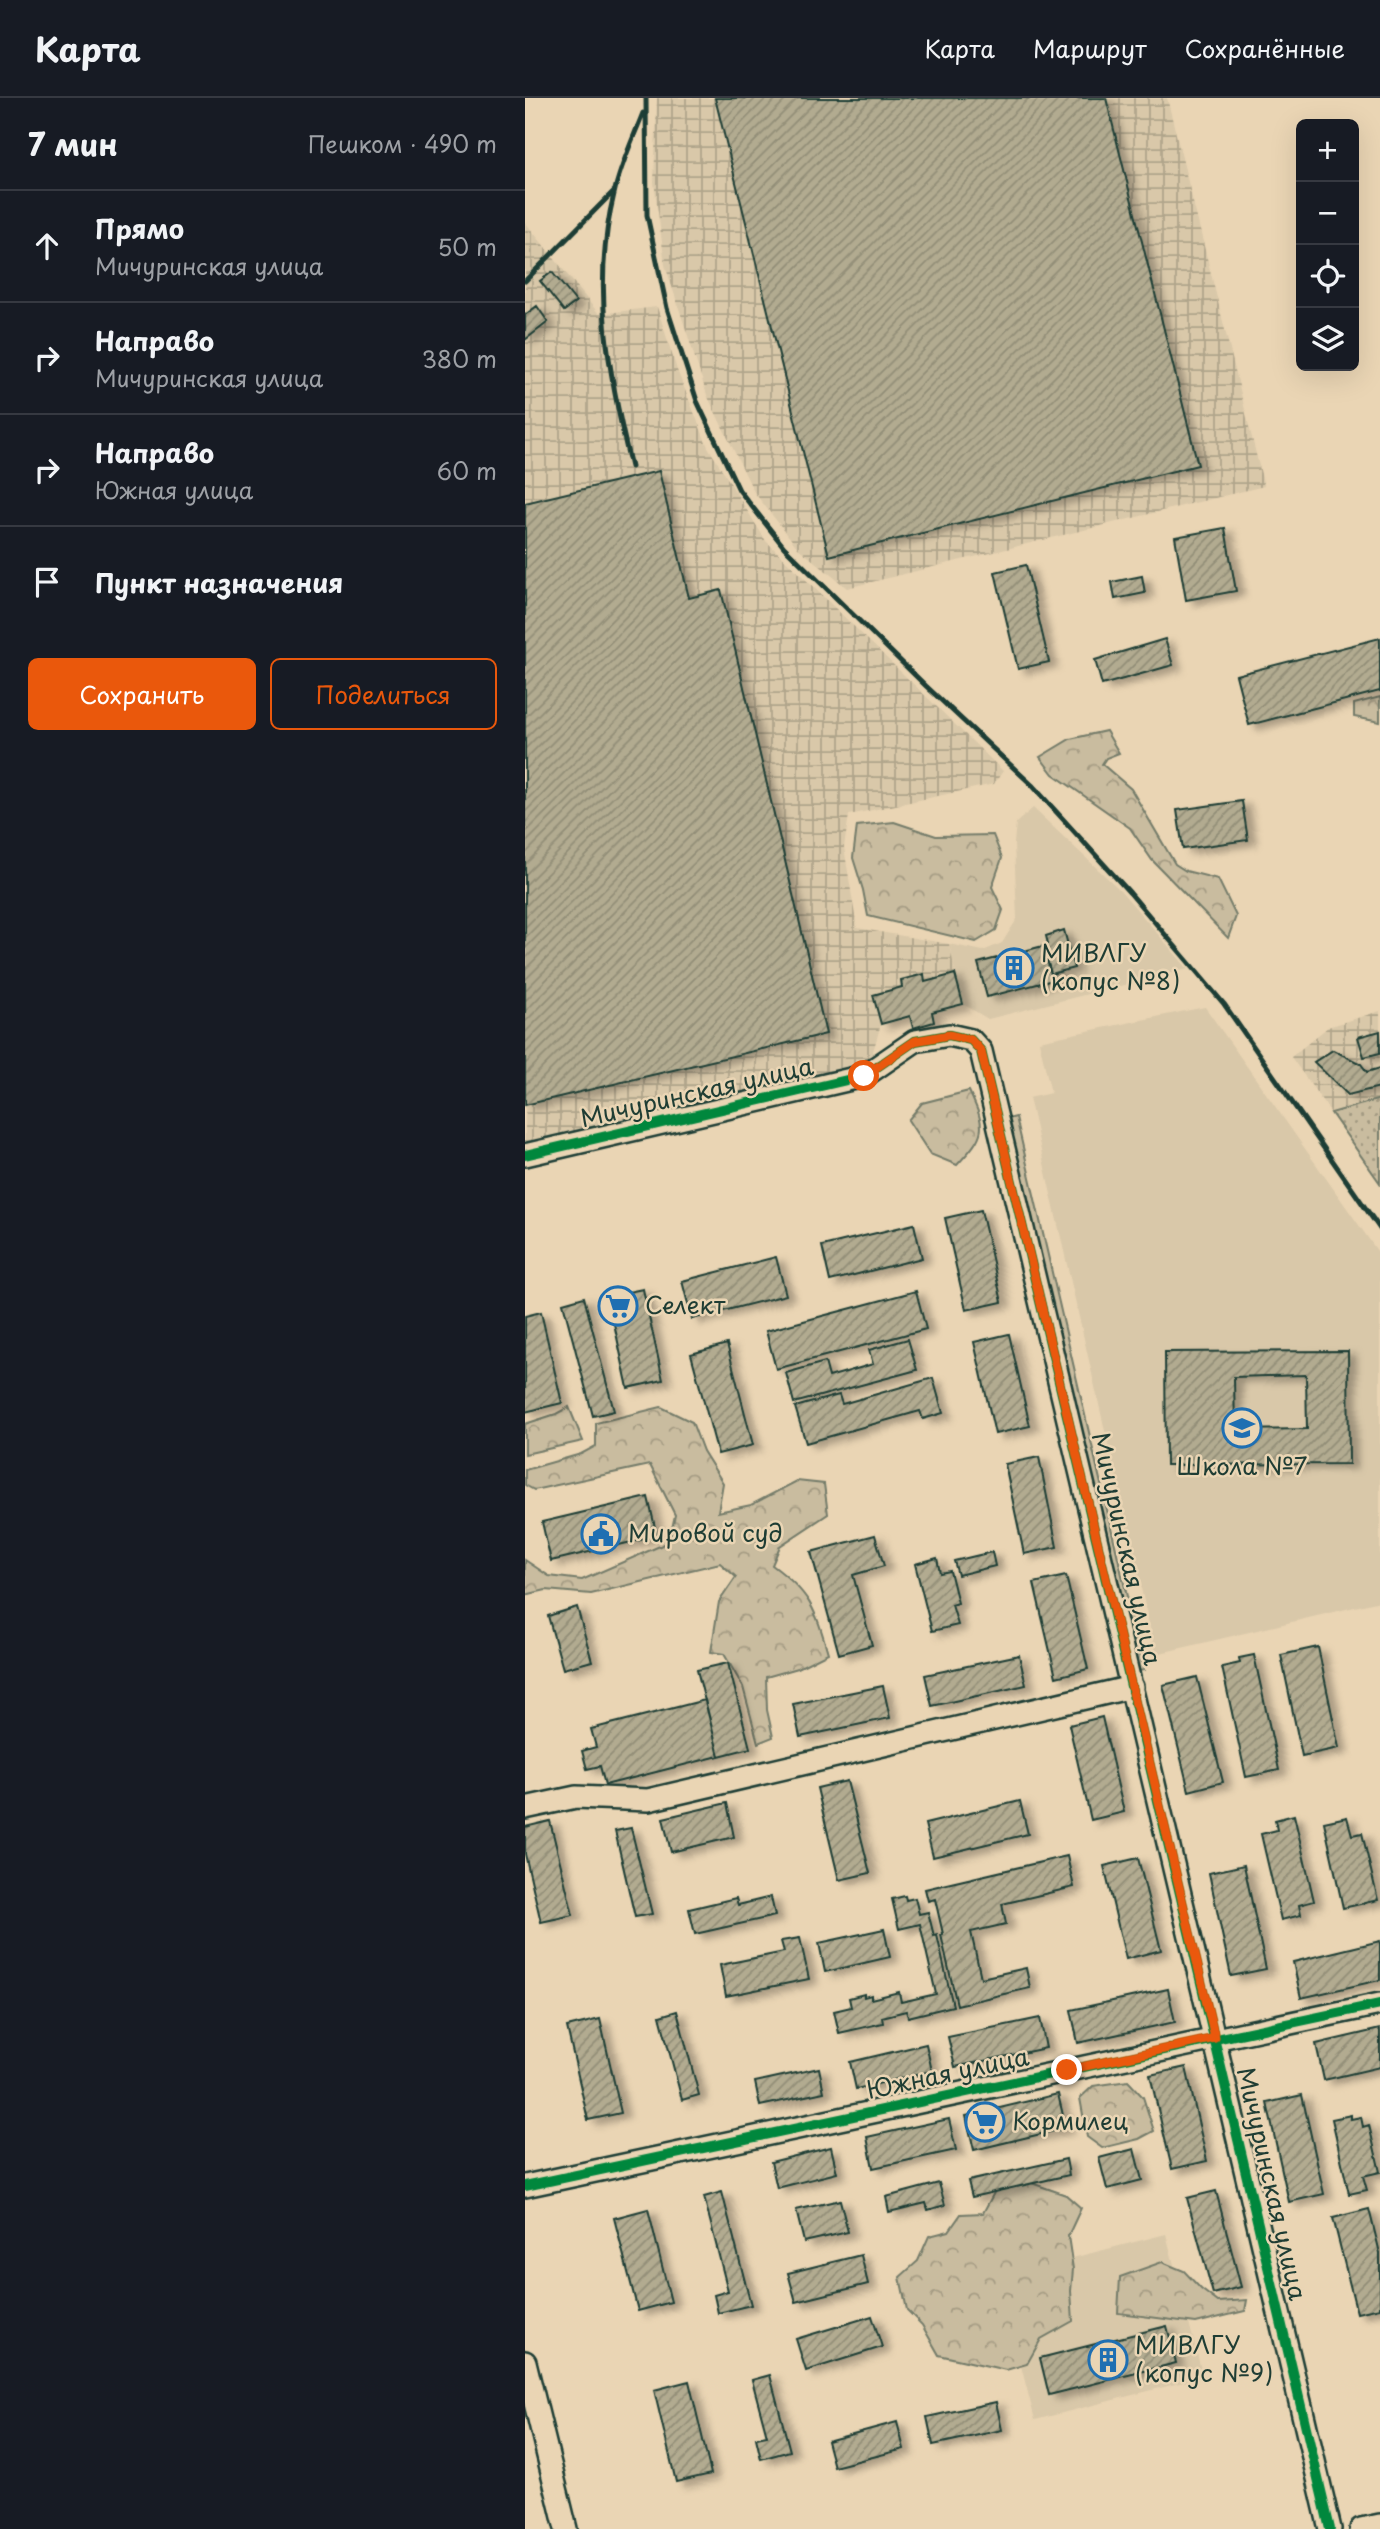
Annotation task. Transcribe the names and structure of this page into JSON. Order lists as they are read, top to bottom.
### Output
{
  "streets": {
    "street": ["Мичуринская улица", "Южная улица"]
  },
  "crossings": [
    ["Мичуринская улица", "Южная улица"]
  ],
  "places": {
    "building": ["МИВЛГУ (копус №8)", "МИВЛГУ (копус №9)"],
    "supermarket": ["Селект", "Кормилец"],
    "school or university": ["Школа №7"],
    "public building": ["Мировой суд"]
  },
  "page": {
    "header": "Карта",
    "nav": ["Карта", "Маршрут", "Сохранённые"],
    "heading": ["7 мин", "Пешком · 490 m"],
    "map_buttons": ["+", "−"],
    "list": [
      ["Прямо", "Мичуринская улица", "50 m"],
      ["Направо", "Мичуринская улица", "380 m"],
      ["Направо", "Южная улица", "60 m"],
      "Пункт назначения"
    ],
    "buttons": ["Сохранить", "Поделиться"]
  }
}
